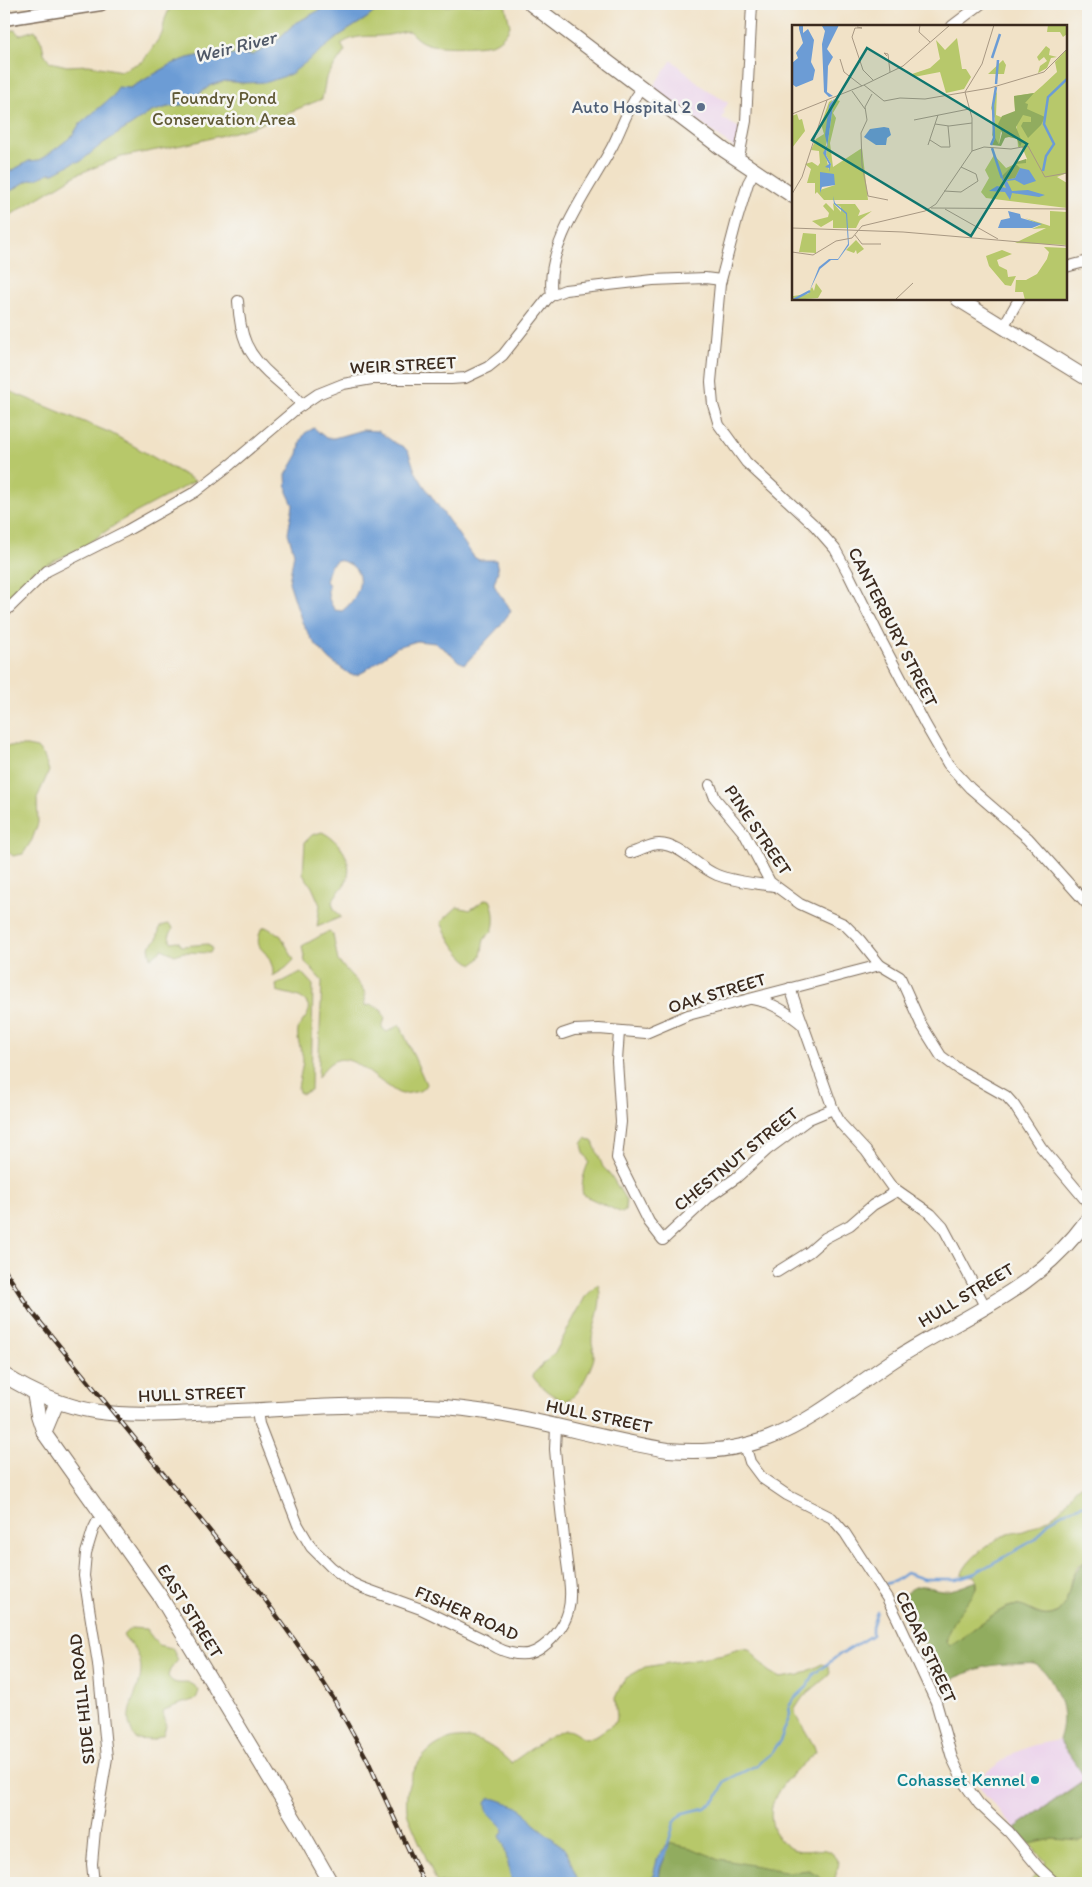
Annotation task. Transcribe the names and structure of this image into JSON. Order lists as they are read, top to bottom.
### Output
{
  "streets": {
    "main road": ["HULL STREET", "EAST STREET"],
    "street": [
      "WEIR STREET",
      "CANTERBURY STREET",
      "PINE STREET",
      "OAK STREET",
      "CHESTNUT STREET",
      "FISHER ROAD",
      "CEDAR STREET",
      "SIDE HILL ROAD"
    ]
  },
  "crossings": [
    ["PINE STREET", "OAK STREET"],
    ["OAK STREET", "CHESTNUT STREET"],
    ["HULL STREET", "EAST STREET"],
    ["HULL STREET", "FISHER ROAD"],
    ["HULL STREET", "CEDAR STREET"],
    ["EAST STREET", "SIDE HILL ROAD"]
  ],
  "water": ["Weir River"],
  "parks": ["Foundry Pond Conservation Area"],
  "places": ["Auto Hospital 2", "Cohasset Kennel"]
}
